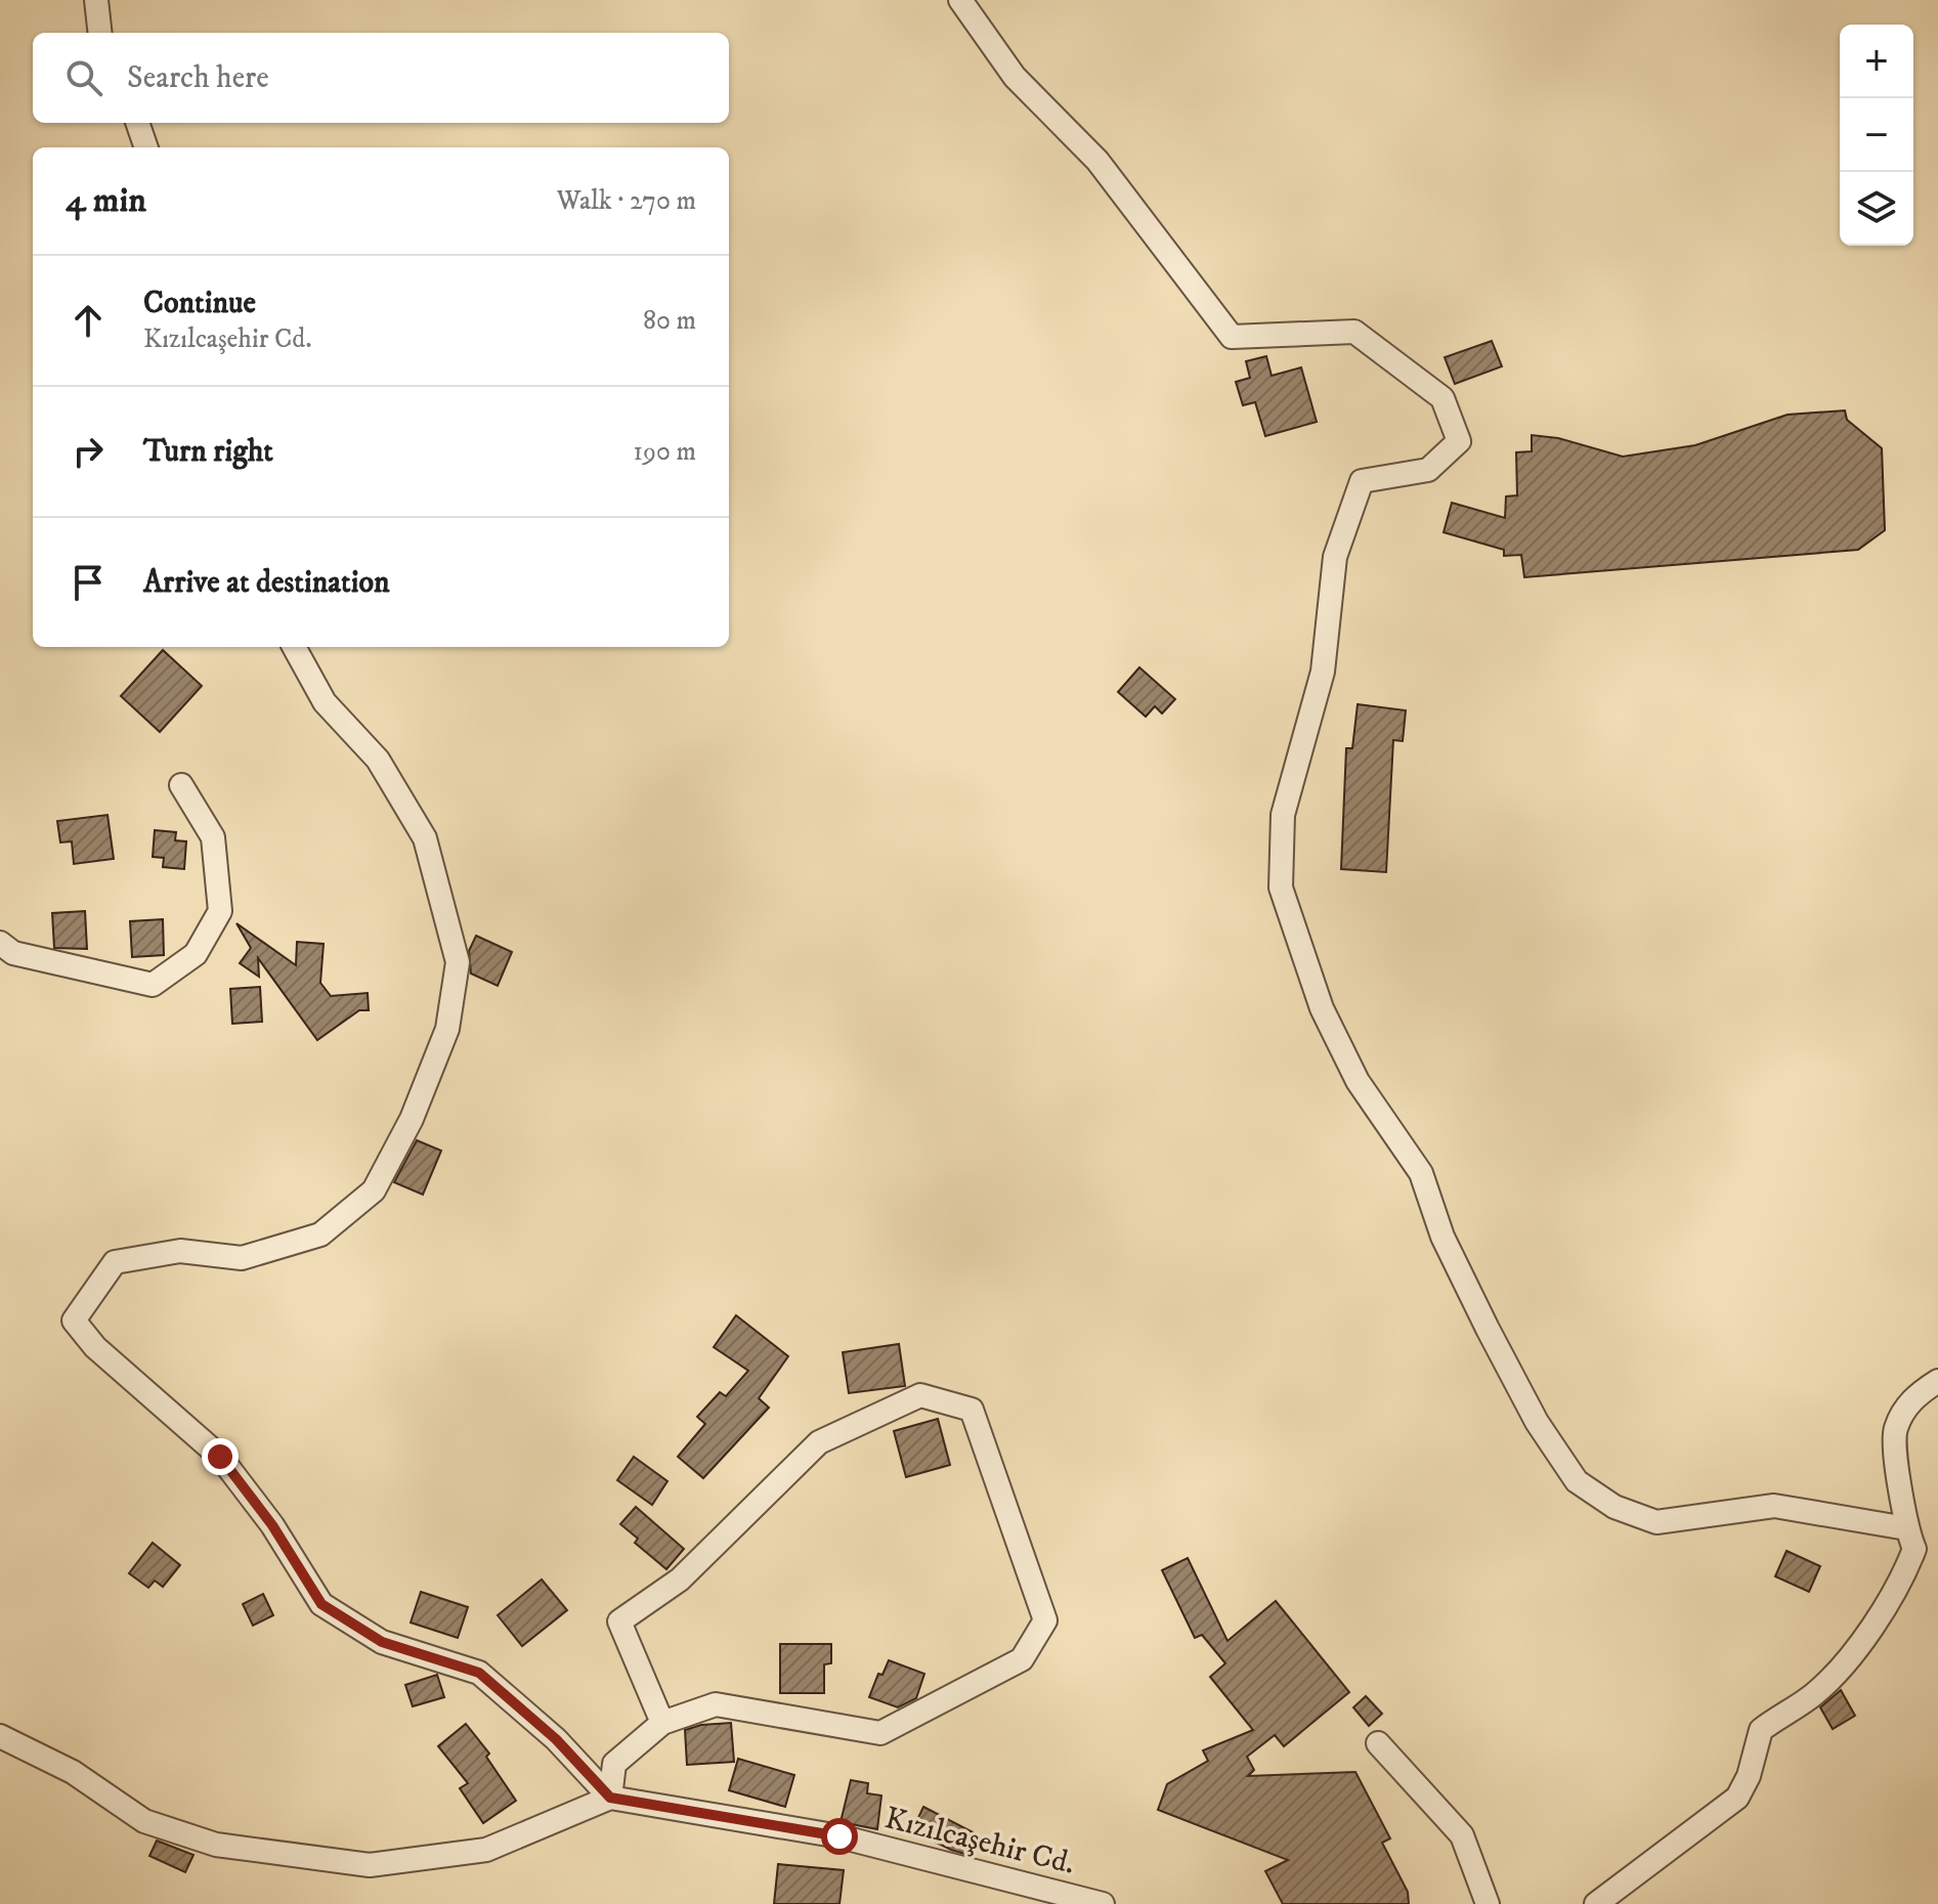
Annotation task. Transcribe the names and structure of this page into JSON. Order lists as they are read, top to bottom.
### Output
{
  "streets": {
    "street": ["Kızılcaşehir Cd."]
  },
  "page": {
    "map_buttons": ["+", "−"],
    "search": "Search here",
    "heading": ["4 min", "Walk · 270 m"],
    "list": [
      ["Continue", "Kızılcaşehir Cd.", "80 m"],
      ["Turn right", "190 m"],
      "Arrive at destination"
    ]
  }
}
